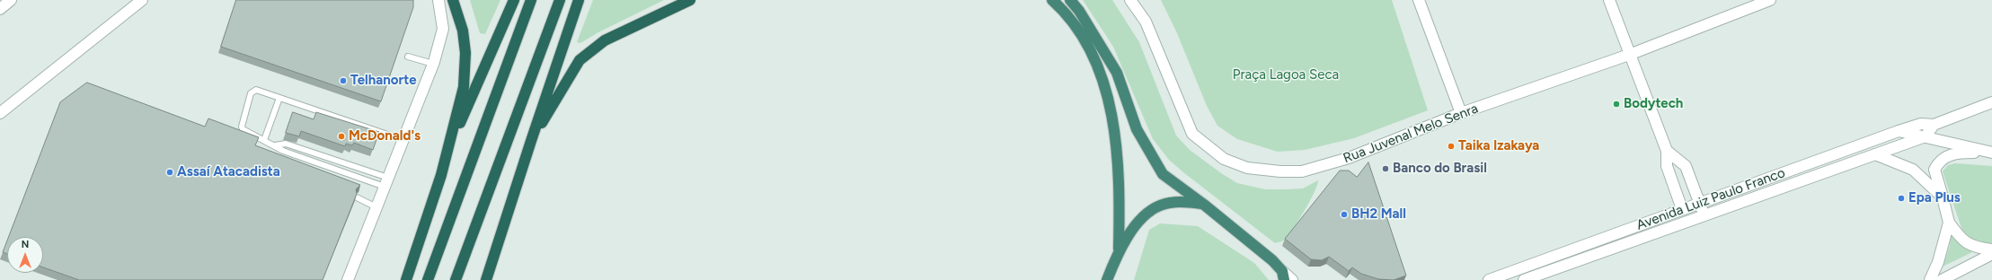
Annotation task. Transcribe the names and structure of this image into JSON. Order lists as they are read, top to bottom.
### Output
{
  "streets": {
    "street": ["Rua Juvenal Melo Senra", "Avenida Luiz Paulo Franco"]
  },
  "parks": ["Praça Lagoa Seca"],
  "places": [
    "Telhanorte",
    "Bodytech",
    "McDonald's",
    "Taika Izakaya",
    "Banco do Brasil",
    "Assaí Atacadista",
    "Epa Plus",
    "BH2 Mall"
  ],
  "north": "top"
}
